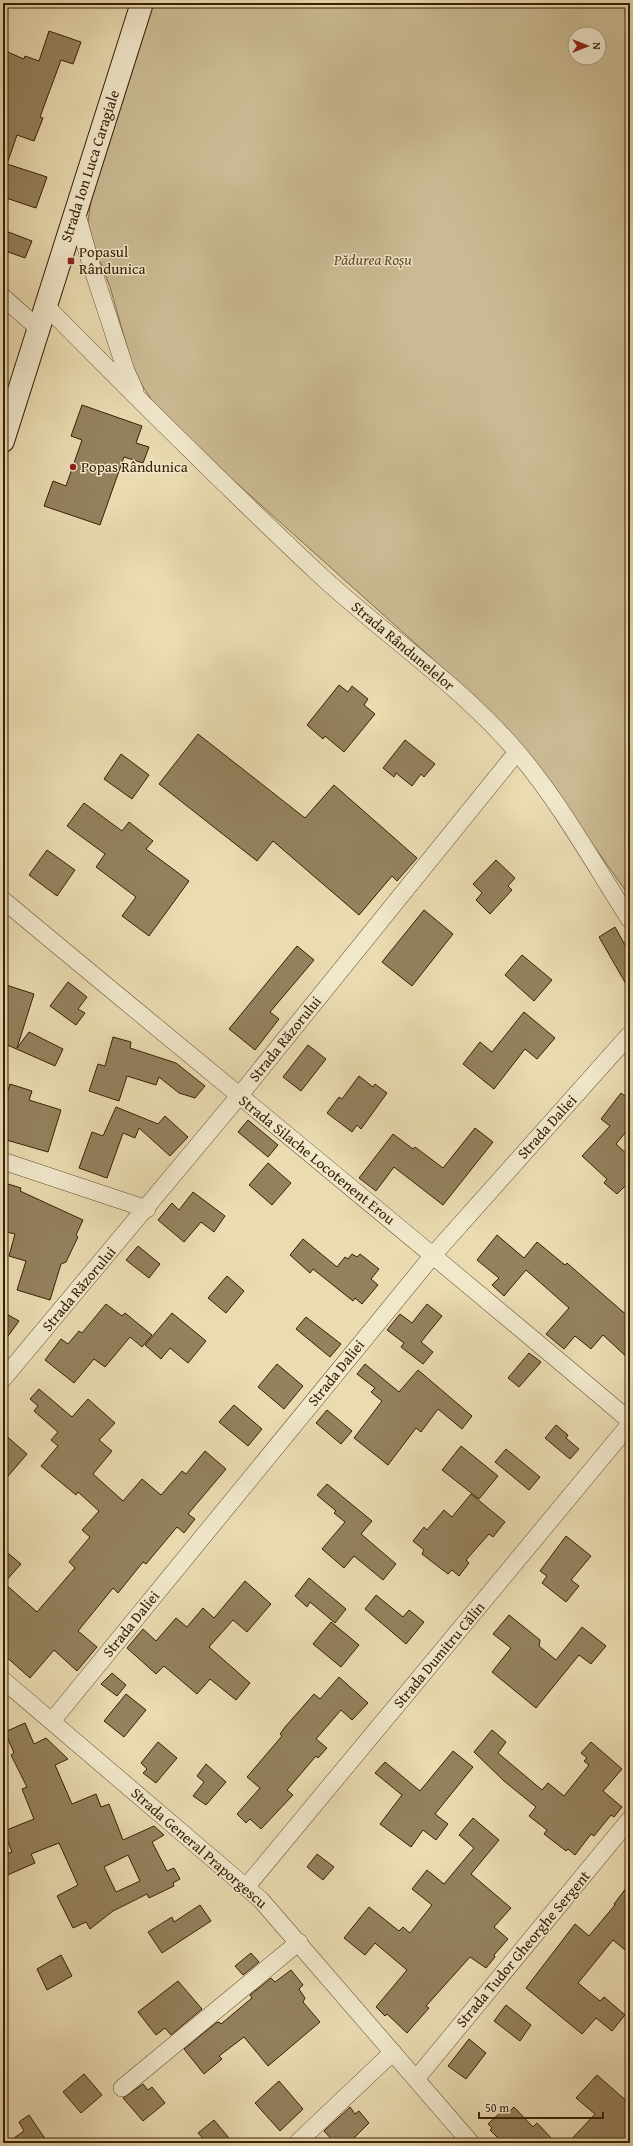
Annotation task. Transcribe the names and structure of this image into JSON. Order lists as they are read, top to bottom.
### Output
{
  "streets": {
    "main road": ["Strada Ion Luca Caragiale"],
    "street": [
      "Strada Rândunelelor",
      "Strada Răzorului",
      "Strada Daliei",
      "Strada Silache Locotenent Erou",
      "Strada Dumitru Călin",
      "Strada General Praporgescu",
      "Strada Tudor Gheorghe Sergent"
    ]
  },
  "crossings": [
    ["Strada Ion Luca Caragiale", "Strada Rândunelelor"],
    ["Strada Rândunelelor", "Strada Răzorului"],
    ["Strada Răzorului", "Strada Silache Locotenent Erou"],
    ["Strada Daliei", "Strada Silache Locotenent Erou"],
    ["Strada Daliei", "Strada General Praporgescu"],
    ["Strada Dumitru Călin", "Strada General Praporgescu"],
    ["Strada General Praporgescu", "Strada Tudor Gheorghe Sergent"]
  ],
  "parks": ["Pădurea Roșu"],
  "places": {
    "transit": ["Popasul Rândunica"],
    "other": ["Popas Rândunica"]
  },
  "scale_bar": "50 m",
  "north": "right"
}
